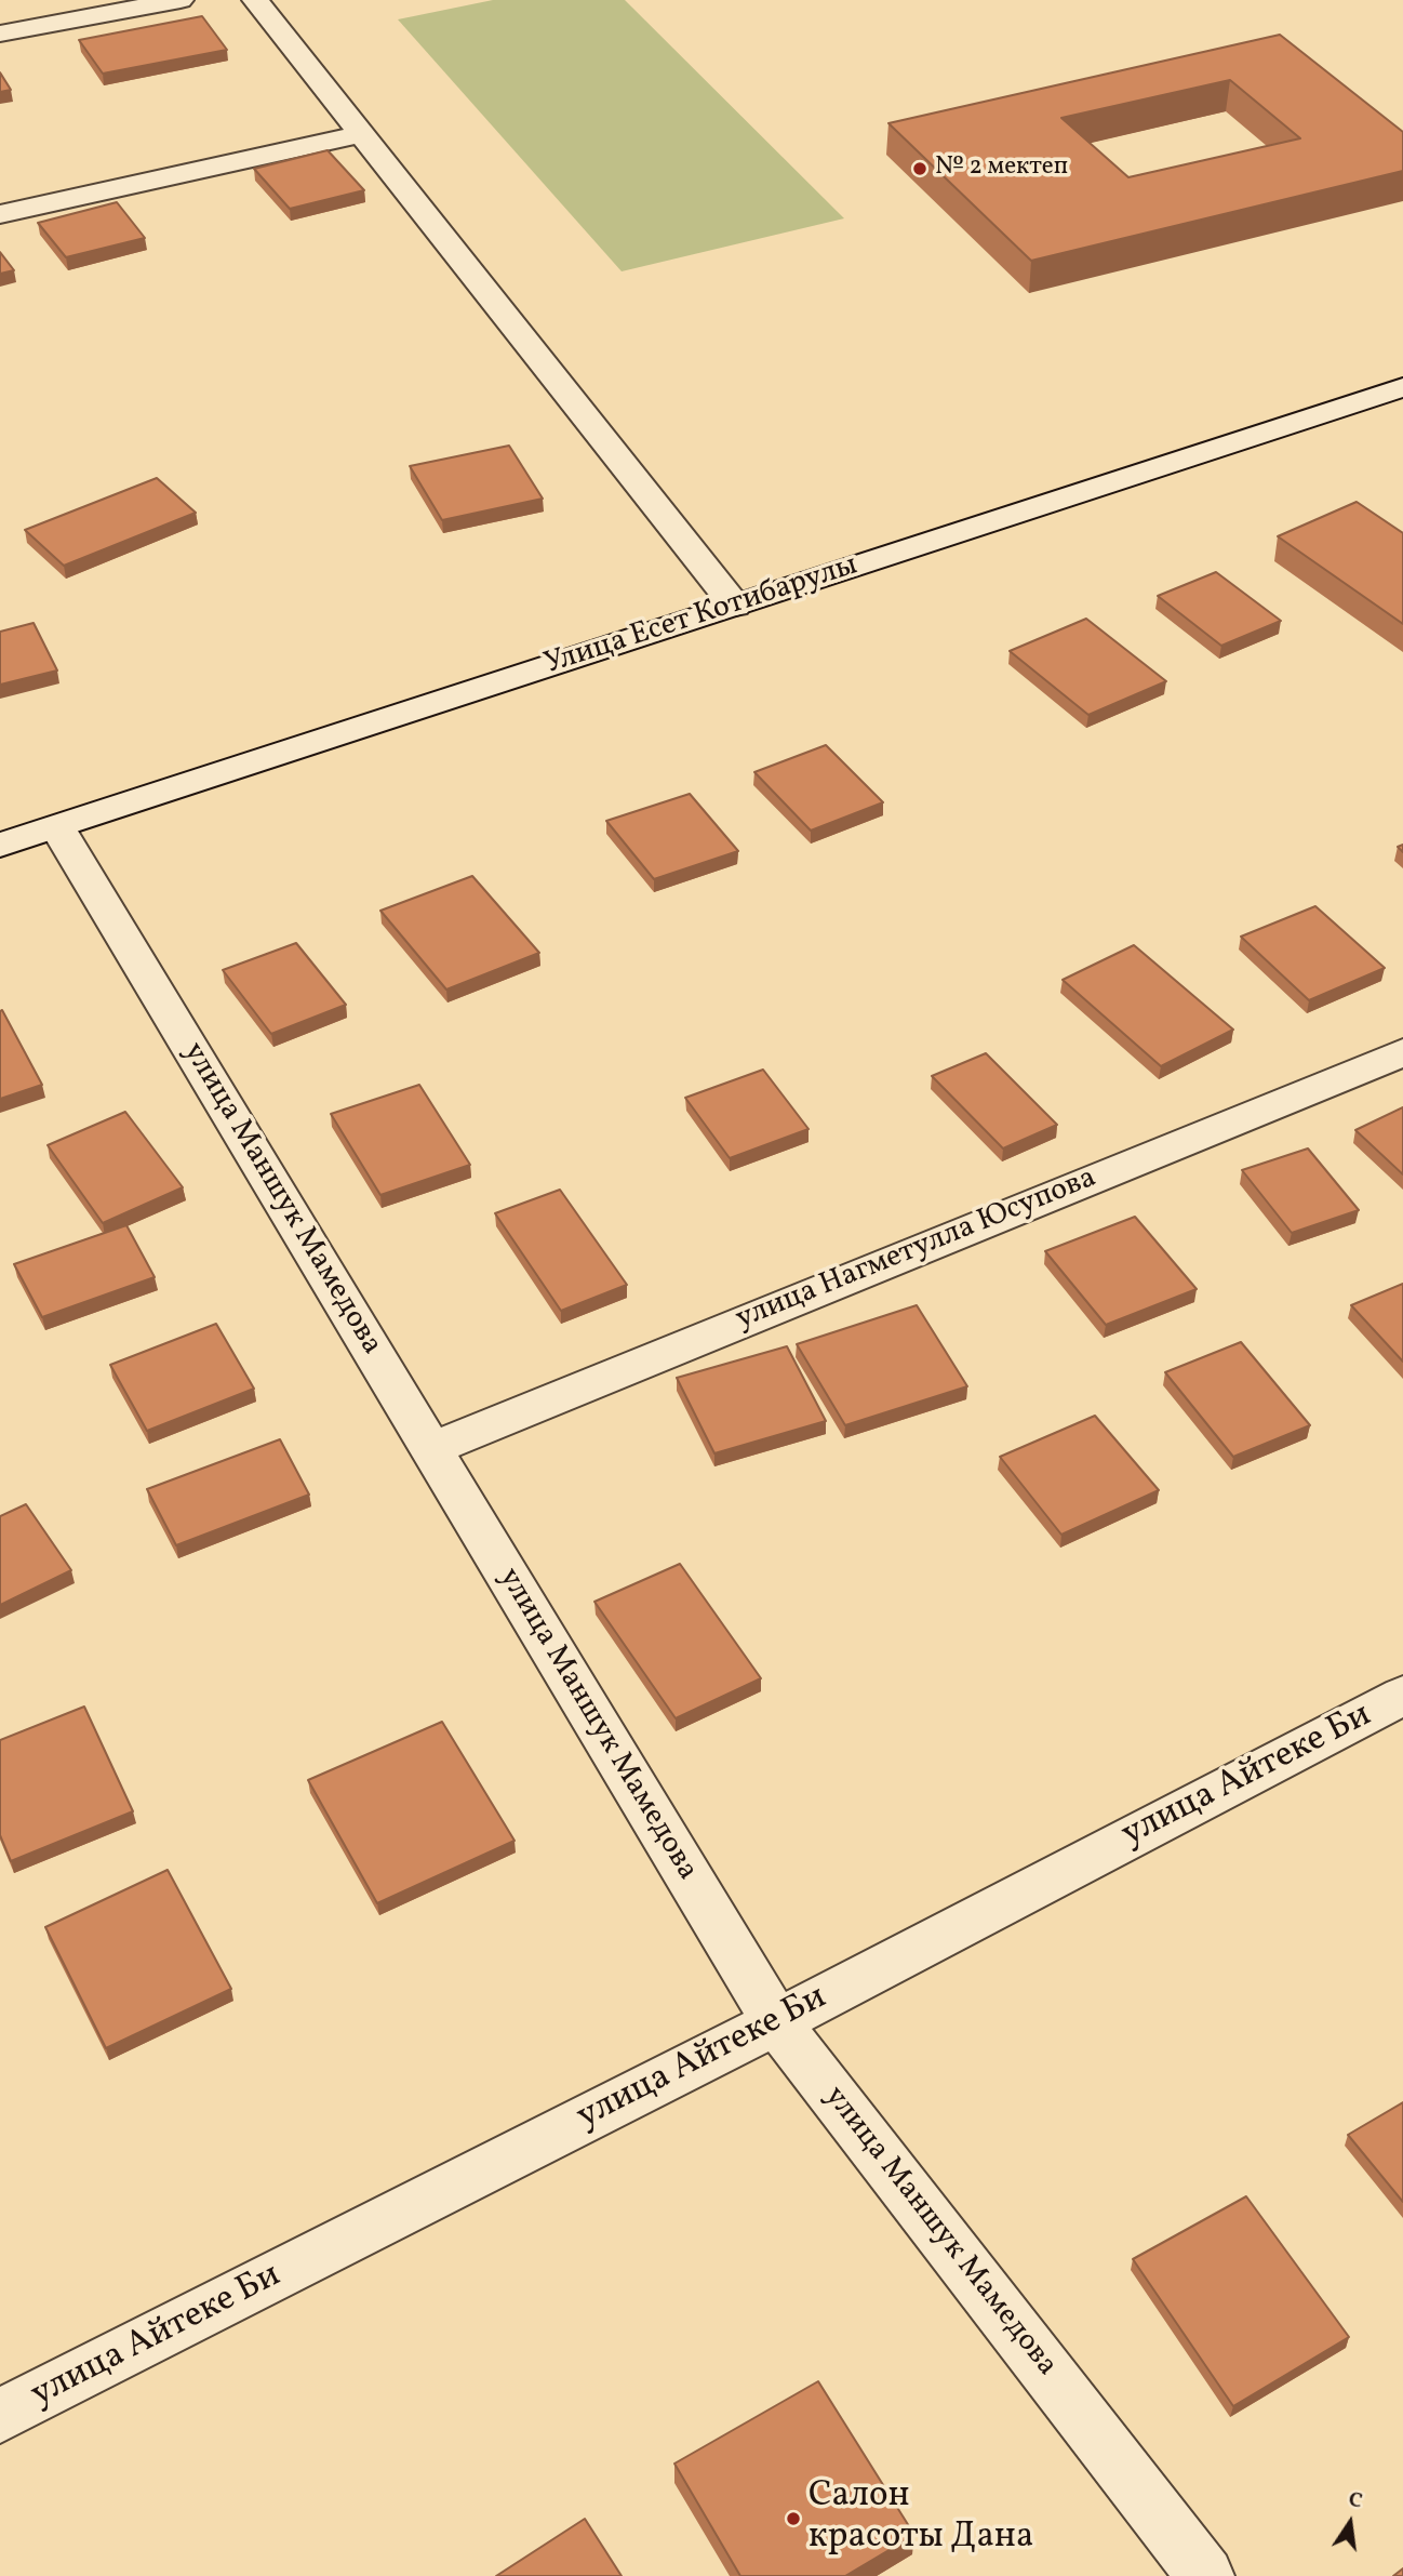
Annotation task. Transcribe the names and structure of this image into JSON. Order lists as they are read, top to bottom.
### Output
{
  "streets": {
    "street": [
      "Улица Есет Котибарулы",
      "улица Маншук Мамедова",
      "улица Нагметулла Юсупова",
      "улица Айтеке Би"
    ]
  },
  "crossings": [
    ["Улица Есет Котибарулы", "улица Маншук Мамедова"],
    ["улица Маншук Мамедова", "улица Нагметулла Юсупова"],
    ["улица Маншук Мамедова", "улица Айтеке Би"]
  ],
  "places": ["№ 2 мектеп", "Салон красоты Дана"],
  "north": "top"
}
